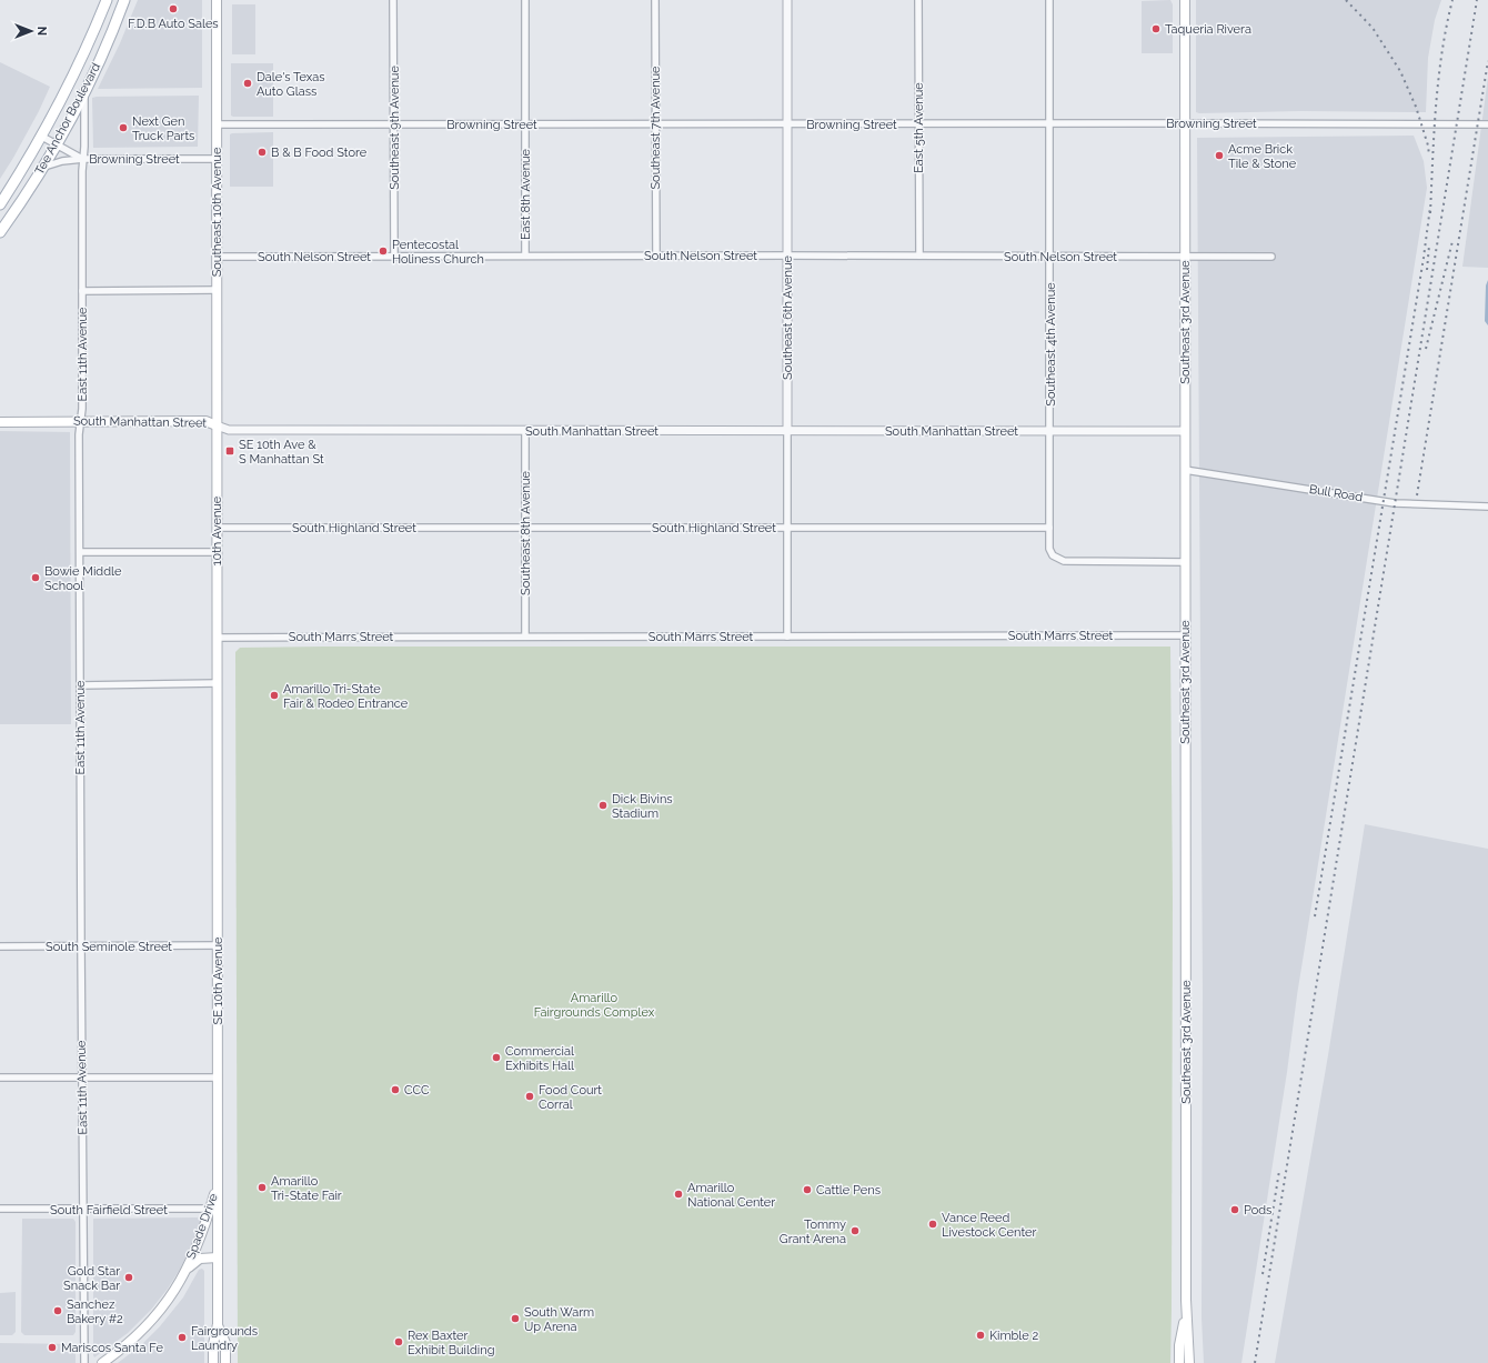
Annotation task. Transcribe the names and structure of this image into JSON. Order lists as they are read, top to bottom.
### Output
{
  "streets": {
    "main road": [
      "Tee Anchor Boulevard",
      "Southeast 10th Avenue",
      "Southeast 3rd Avenue",
      "South Manhattan Street",
      "10th Avenue",
      "SE 10th Avenue",
      "Spade Drive"
    ],
    "street": [
      "Browning Street",
      "Southeast 9th Avenue",
      "Southeast 7th Avenue",
      "East 5th Avenue",
      "East 8th Avenue",
      "South Nelson Street",
      "Southeast 6th Avenue",
      "Southeast 4th Avenue",
      "East 11th Avenue",
      "Bull Road",
      "South Highland Street",
      "Southeast 8th Avenue",
      "South Marrs Street",
      "South Seminole Street",
      "South Fairfield Street"
    ]
  },
  "crossings": [
    ["Tee Anchor Boulevard", "Browning Street"],
    ["Tee Anchor Boulevard", "East 11th Avenue"],
    ["Browning Street", "Southeast 9th Avenue"],
    ["Browning Street", "Southeast 7th Avenue"],
    ["Browning Street", "East 5th Avenue"],
    ["Browning Street", "East 8th Avenue"],
    ["Browning Street", "Southeast 10th Avenue"],
    ["Browning Street", "Southeast 6th Avenue"],
    ["Browning Street", "Southeast 3rd Avenue"],
    ["Browning Street", "Southeast 4th Avenue"],
    ["Browning Street", "East 11th Avenue"],
    ["Southeast 9th Avenue", "South Nelson Street"],
    ["Southeast 7th Avenue", "South Nelson Street"],
    ["East 5th Avenue", "South Nelson Street"],
    ["East 8th Avenue", "South Nelson Street"],
    ["Southeast 10th Avenue", "South Nelson Street"],
    ["Southeast 10th Avenue", "South Manhattan Street"],
    ["Southeast 10th Avenue", "10th Avenue"],
    ["South Nelson Street", "Southeast 6th Avenue"],
    ["South Nelson Street", "Southeast 3rd Avenue"],
    ["South Nelson Street", "Southeast 4th Avenue"],
    ["Southeast 6th Avenue", "South Manhattan Street"],
    ["Southeast 6th Avenue", "South Highland Street"],
    ["Southeast 6th Avenue", "South Marrs Street"],
    ["Southeast 3rd Avenue", "South Manhattan Street"],
    ["Southeast 3rd Avenue", "Bull Road"],
    ["Southeast 3rd Avenue", "South Marrs Street"],
    ["Southeast 4th Avenue", "South Manhattan Street"],
    ["Southeast 4th Avenue", "South Highland Street"],
    ["East 11th Avenue", "South Manhattan Street"],
    ["East 11th Avenue", "South Seminole Street"],
    ["East 11th Avenue", "South Fairfield Street"],
    ["South Manhattan Street", "10th Avenue"],
    ["South Manhattan Street", "Southeast 8th Avenue"],
    ["South Highland Street", "10th Avenue"],
    ["South Highland Street", "Southeast 8th Avenue"],
    ["10th Avenue", "South Marrs Street"],
    ["10th Avenue", "SE 10th Avenue"],
    ["Southeast 8th Avenue", "South Marrs Street"],
    ["South Marrs Street", "SE 10th Avenue"],
    ["South Seminole Street", "SE 10th Avenue"],
    ["SE 10th Avenue", "Spade Drive"],
    ["South Fairfield Street", "Spade Drive"]
  ],
  "parks": ["Amarillo Fairgrounds Complex"],
  "places": {
    "other": [
      "F.D.B Auto Sales",
      "Taqueria Rivera",
      "Dale's Texas Auto Glass",
      "Next Gen Truck Parts",
      "B & B Food Store",
      "Acme Brick Tile & Stone",
      "Pentecostal Holiness Church",
      "Bowie Middle School",
      "Amarillo Tri-State Fair & Rodeo Entrance",
      "Dick Bivins Stadium",
      "Commercial Exhibits Hall",
      "CCC",
      "Food Court Corral",
      "Amarillo Tri-State Fair",
      "Cattle Pens",
      "Amarillo National Center",
      "Pods",
      "Vance Reed Livestock Center",
      "Tommy Grant Arena",
      "Gold Star Snack Bar",
      "Sanchez Bakery #2",
      "South Warm Up Arena",
      "Kimble 2",
      "Fairgrounds Laundry",
      "Rex Baxter Exhibit Building",
      "Mariscos Santa Fe"
    ],
    "transit": ["SE 10th Ave & S Manhattan St"]
  },
  "north": "right"
}
